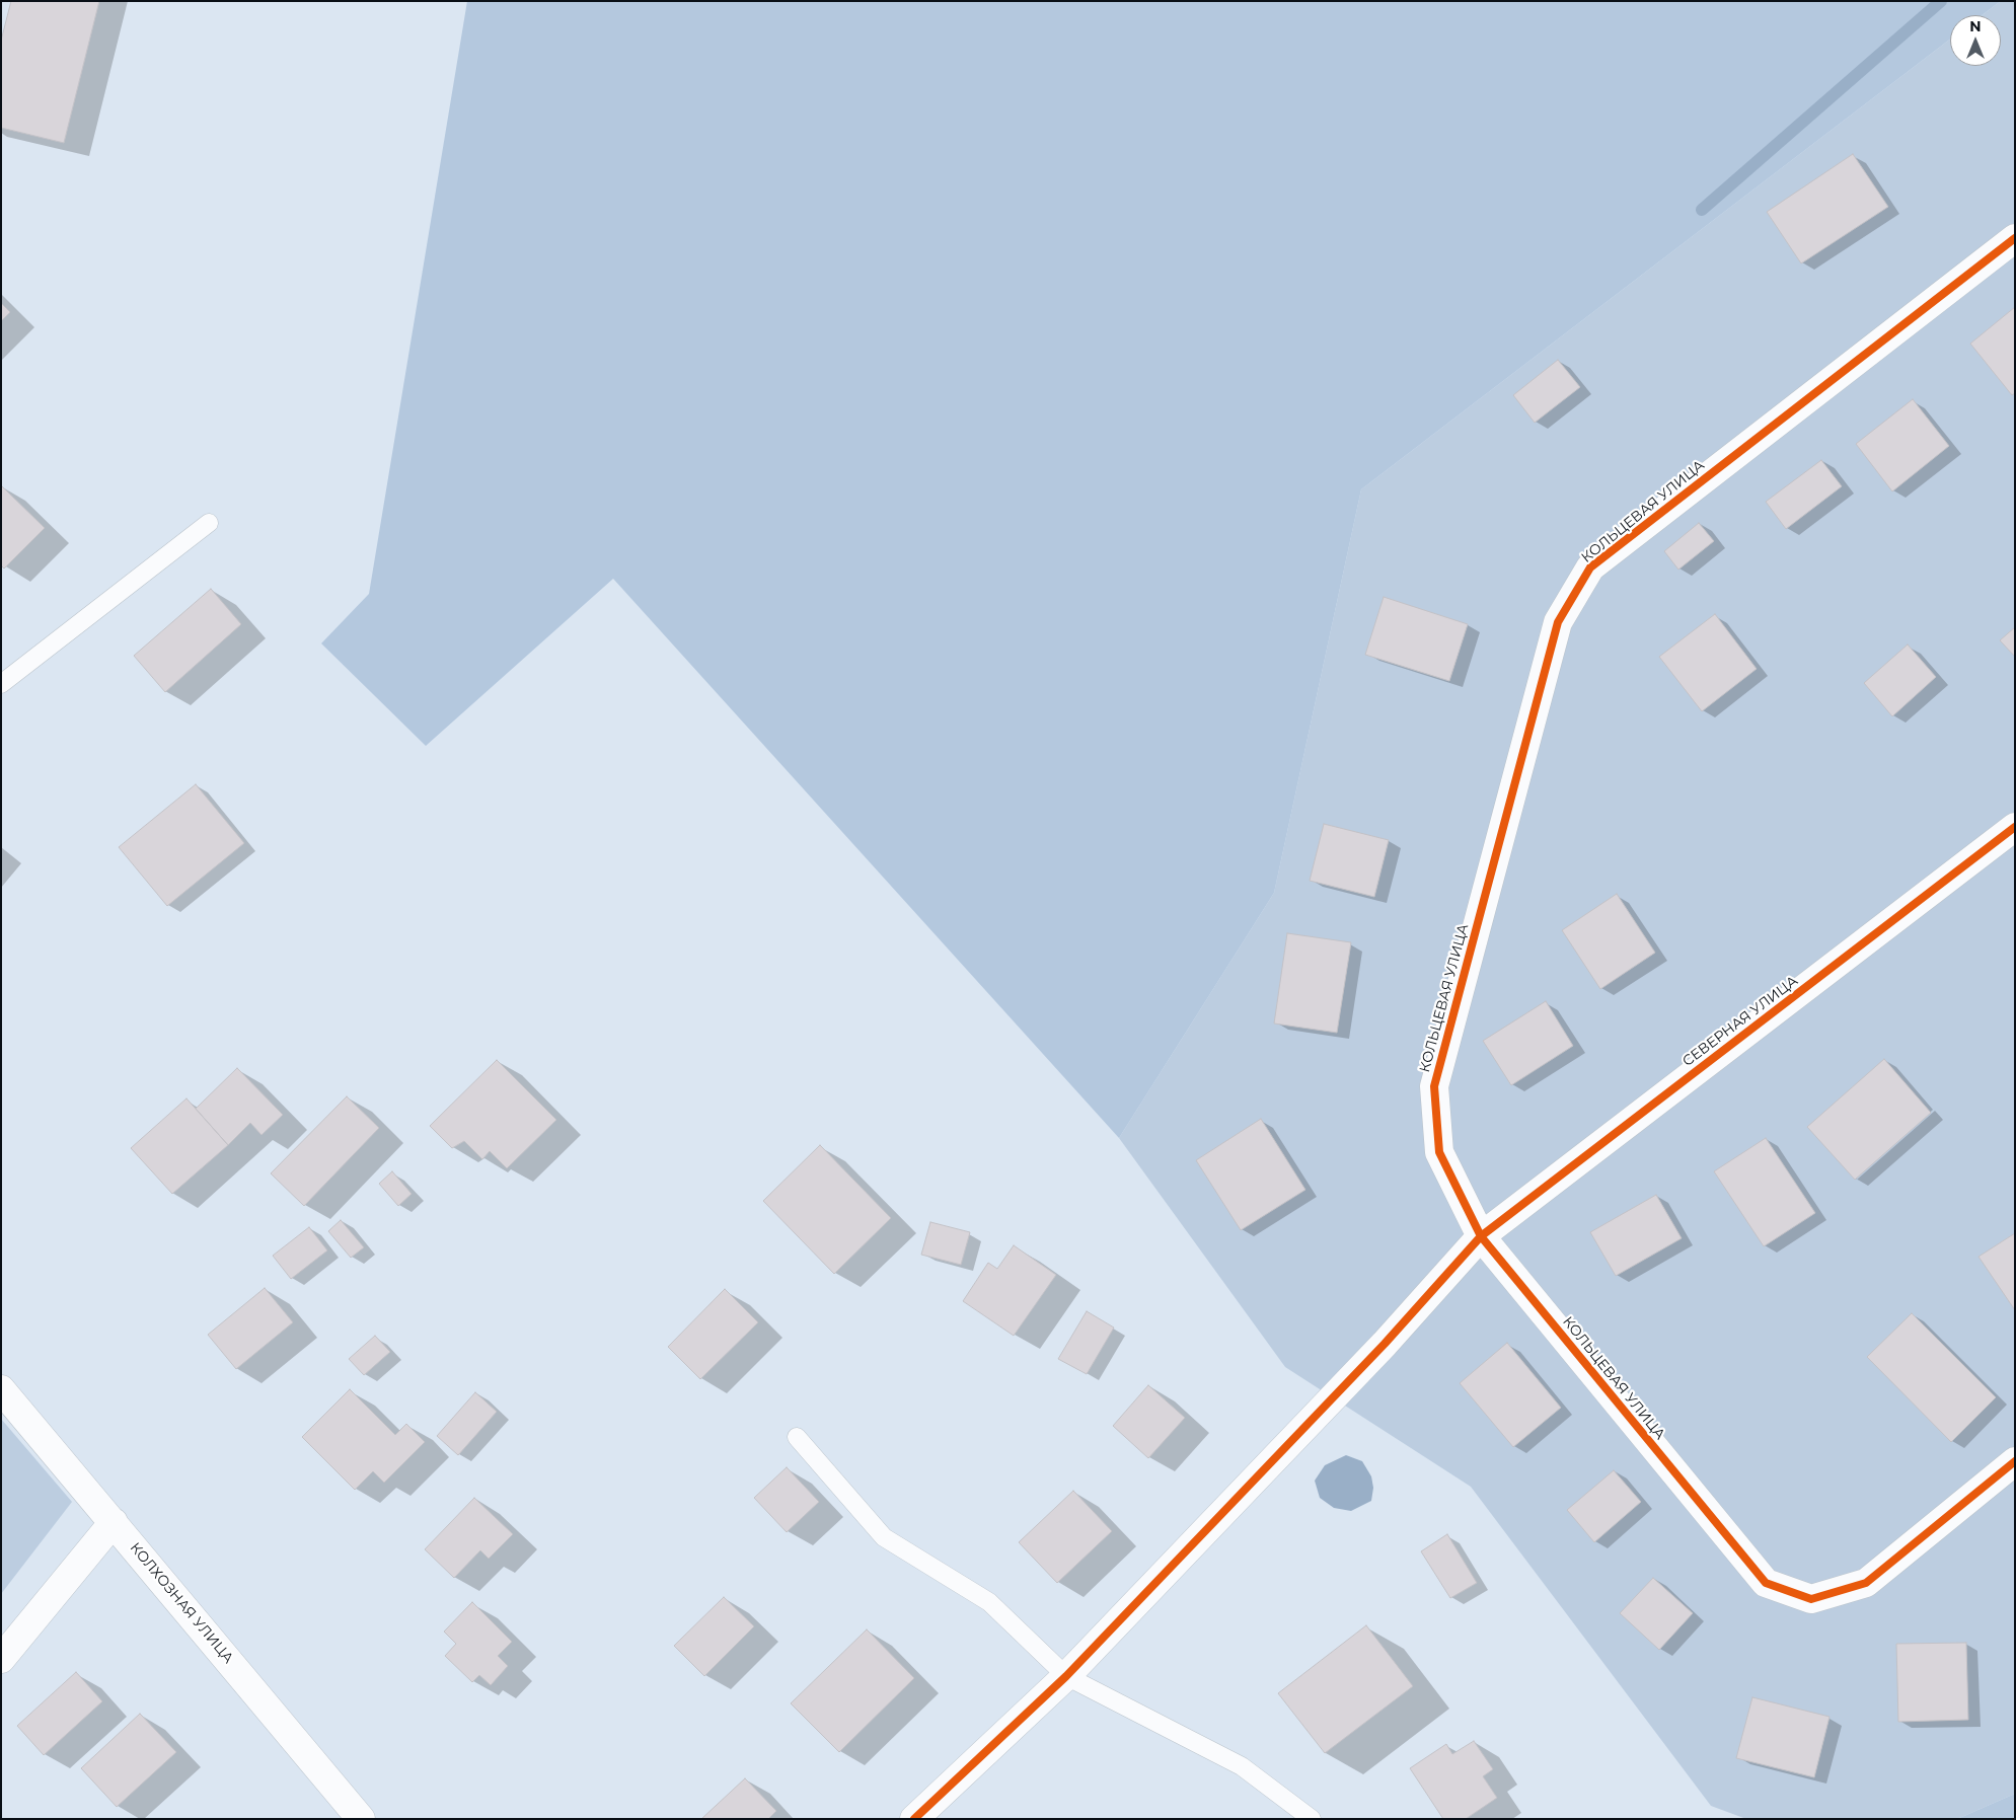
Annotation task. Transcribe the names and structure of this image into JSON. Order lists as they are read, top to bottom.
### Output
{
  "streets": {
    "street": ["КОЛЬЦЕВАЯ УЛИЦА", "СЕВЕРНАЯ УЛИЦА", "КОЛХОЗНАЯ УЛИЦА"]
  },
  "crossings": [
    ["КОЛЬЦЕВАЯ УЛИЦА", "СЕВЕРНАЯ УЛИЦА"]
  ],
  "north": "top"
}
